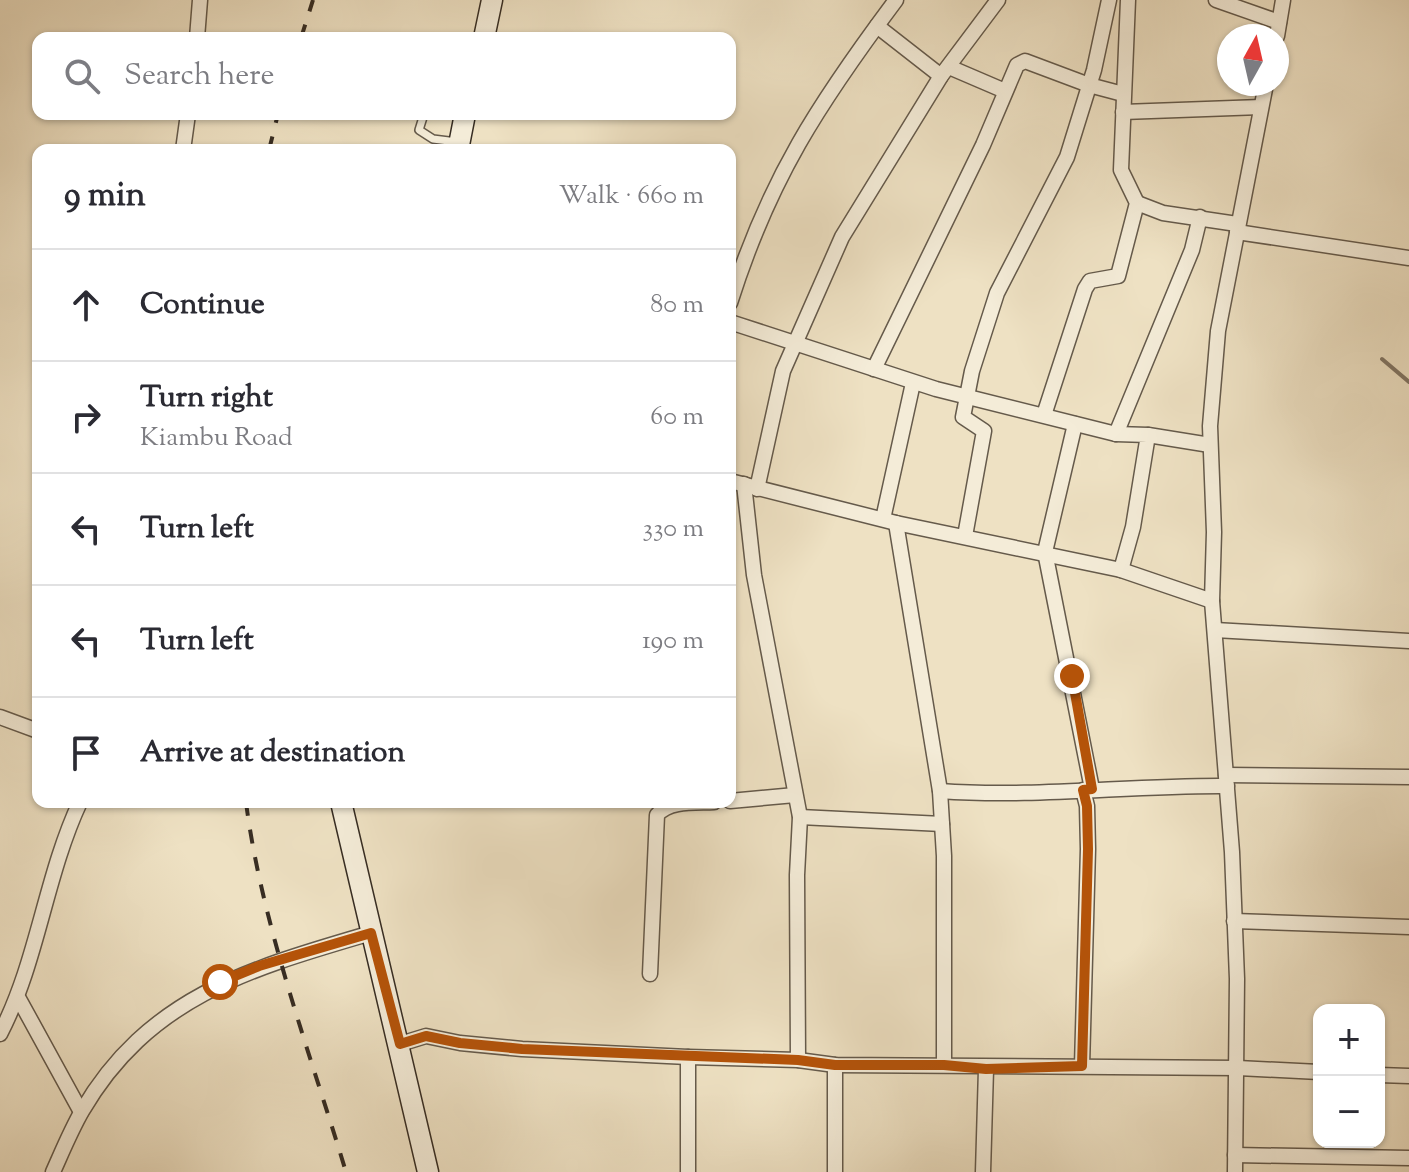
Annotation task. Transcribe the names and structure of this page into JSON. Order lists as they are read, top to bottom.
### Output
{
  "north": "top",
  "page": {
    "search": "Search here",
    "heading": ["9 min", "Walk · 660 m"],
    "list": [
      ["Continue", "80 m"],
      ["Turn right", "Kiambu Road", "60 m"],
      ["Turn left", "330 m"],
      ["Turn left", "190 m"],
      "Arrive at destination"
    ],
    "map_buttons": ["+", "−"]
  }
}
